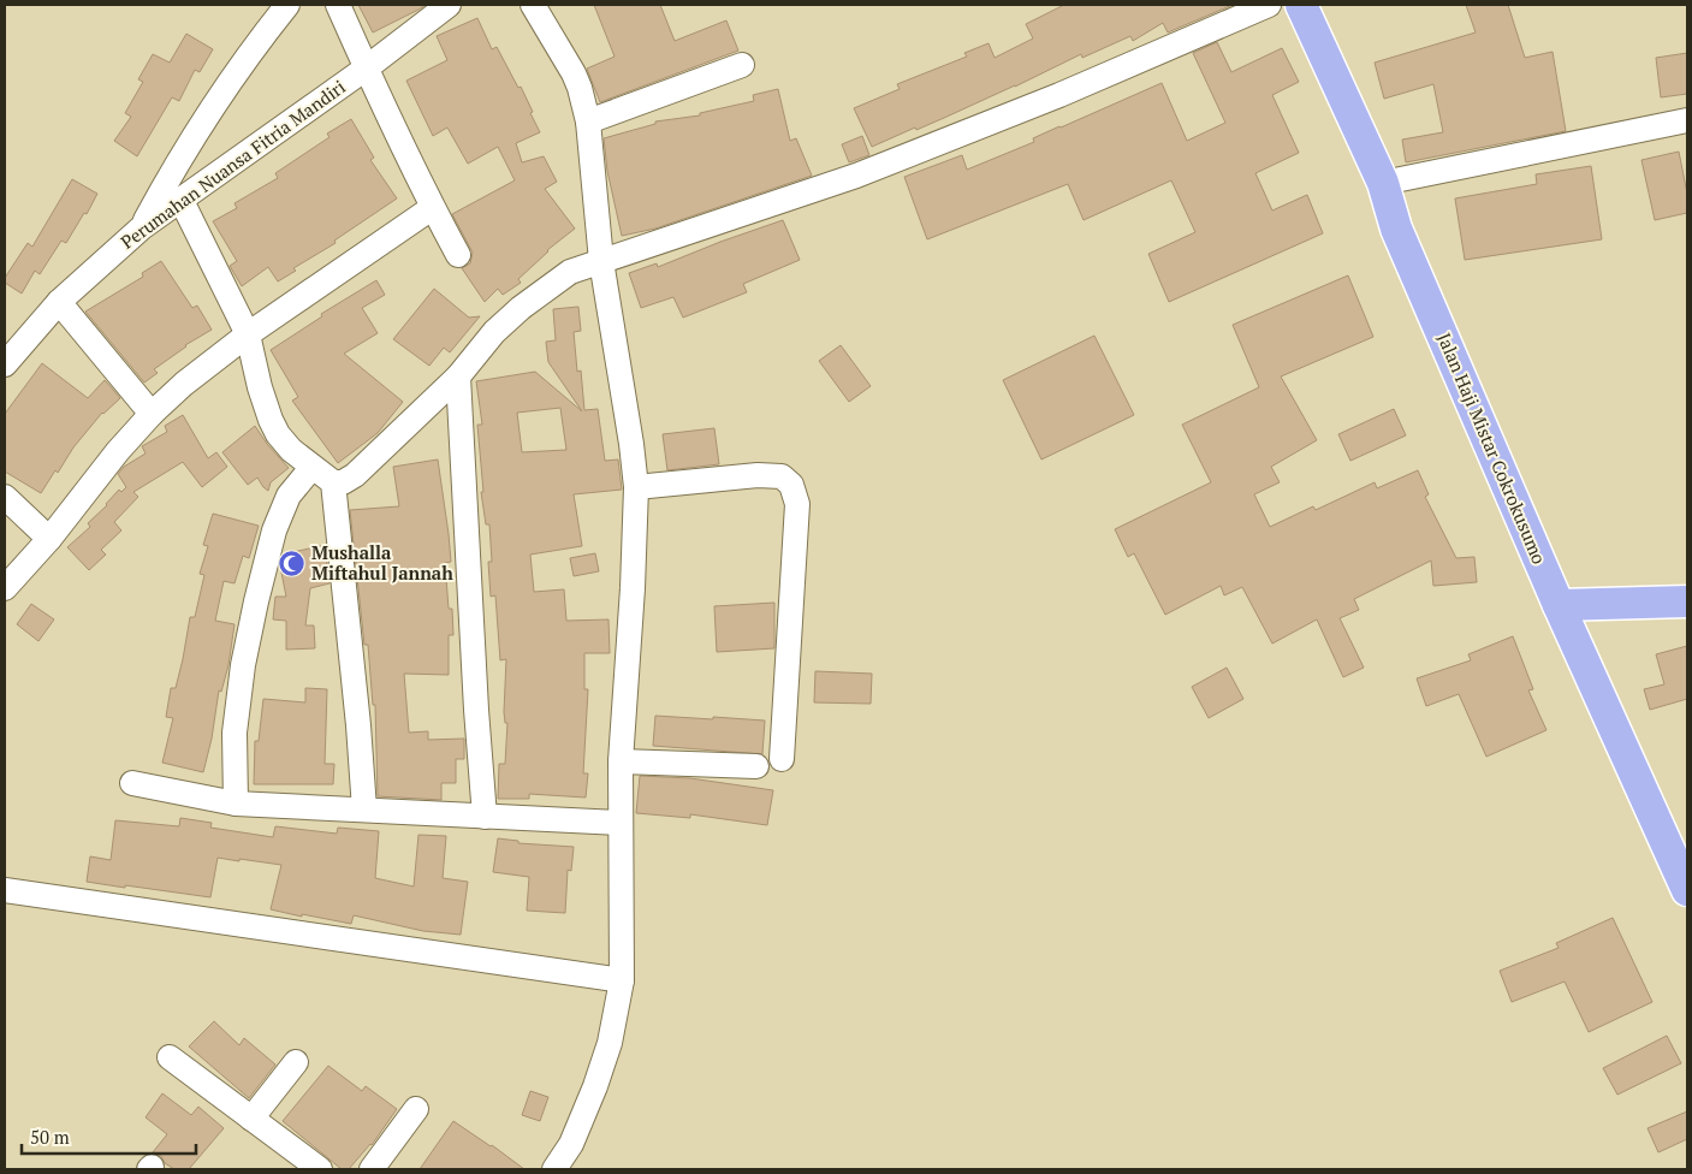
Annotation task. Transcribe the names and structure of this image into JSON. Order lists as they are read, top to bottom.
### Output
{
  "streets": {
    "main road": ["Jalan Haji Mistar Cokrokusumo"],
    "street": ["Perumahan Nuansa Fitria Mandiri"]
  },
  "places": {
    "mosque": ["Mushalla Miftahul Jannah"]
  },
  "scale_bar": "50 m"
}
